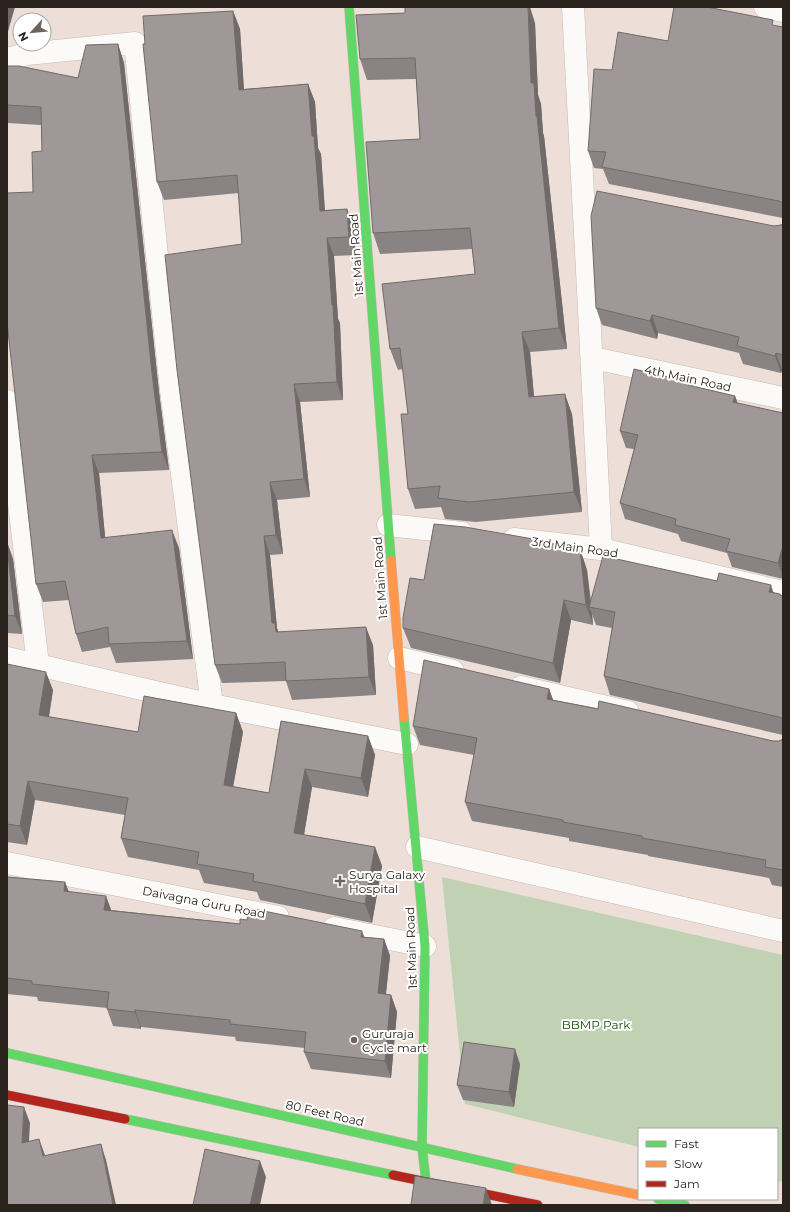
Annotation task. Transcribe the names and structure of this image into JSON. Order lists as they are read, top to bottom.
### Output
{
  "streets": {
    "main road": ["1st Main Road", "80 Feet Road"],
    "street": ["4th Main Road", "3rd Main Road", "Daivagna Guru Road"]
  },
  "crossings": [
    ["1st Main Road", "3rd Main Road"],
    ["1st Main Road", "Daivagna Guru Road"],
    ["1st Main Road", "80 Feet Road"]
  ],
  "parks": ["BBMP Park"],
  "places": {
    "health": ["Surya Galaxy Hospital"],
    "other": ["Gururaja Cycle mart"]
  },
  "legend": ["Fast", "Slow", "Jam"],
  "north": "bottom left"
}
